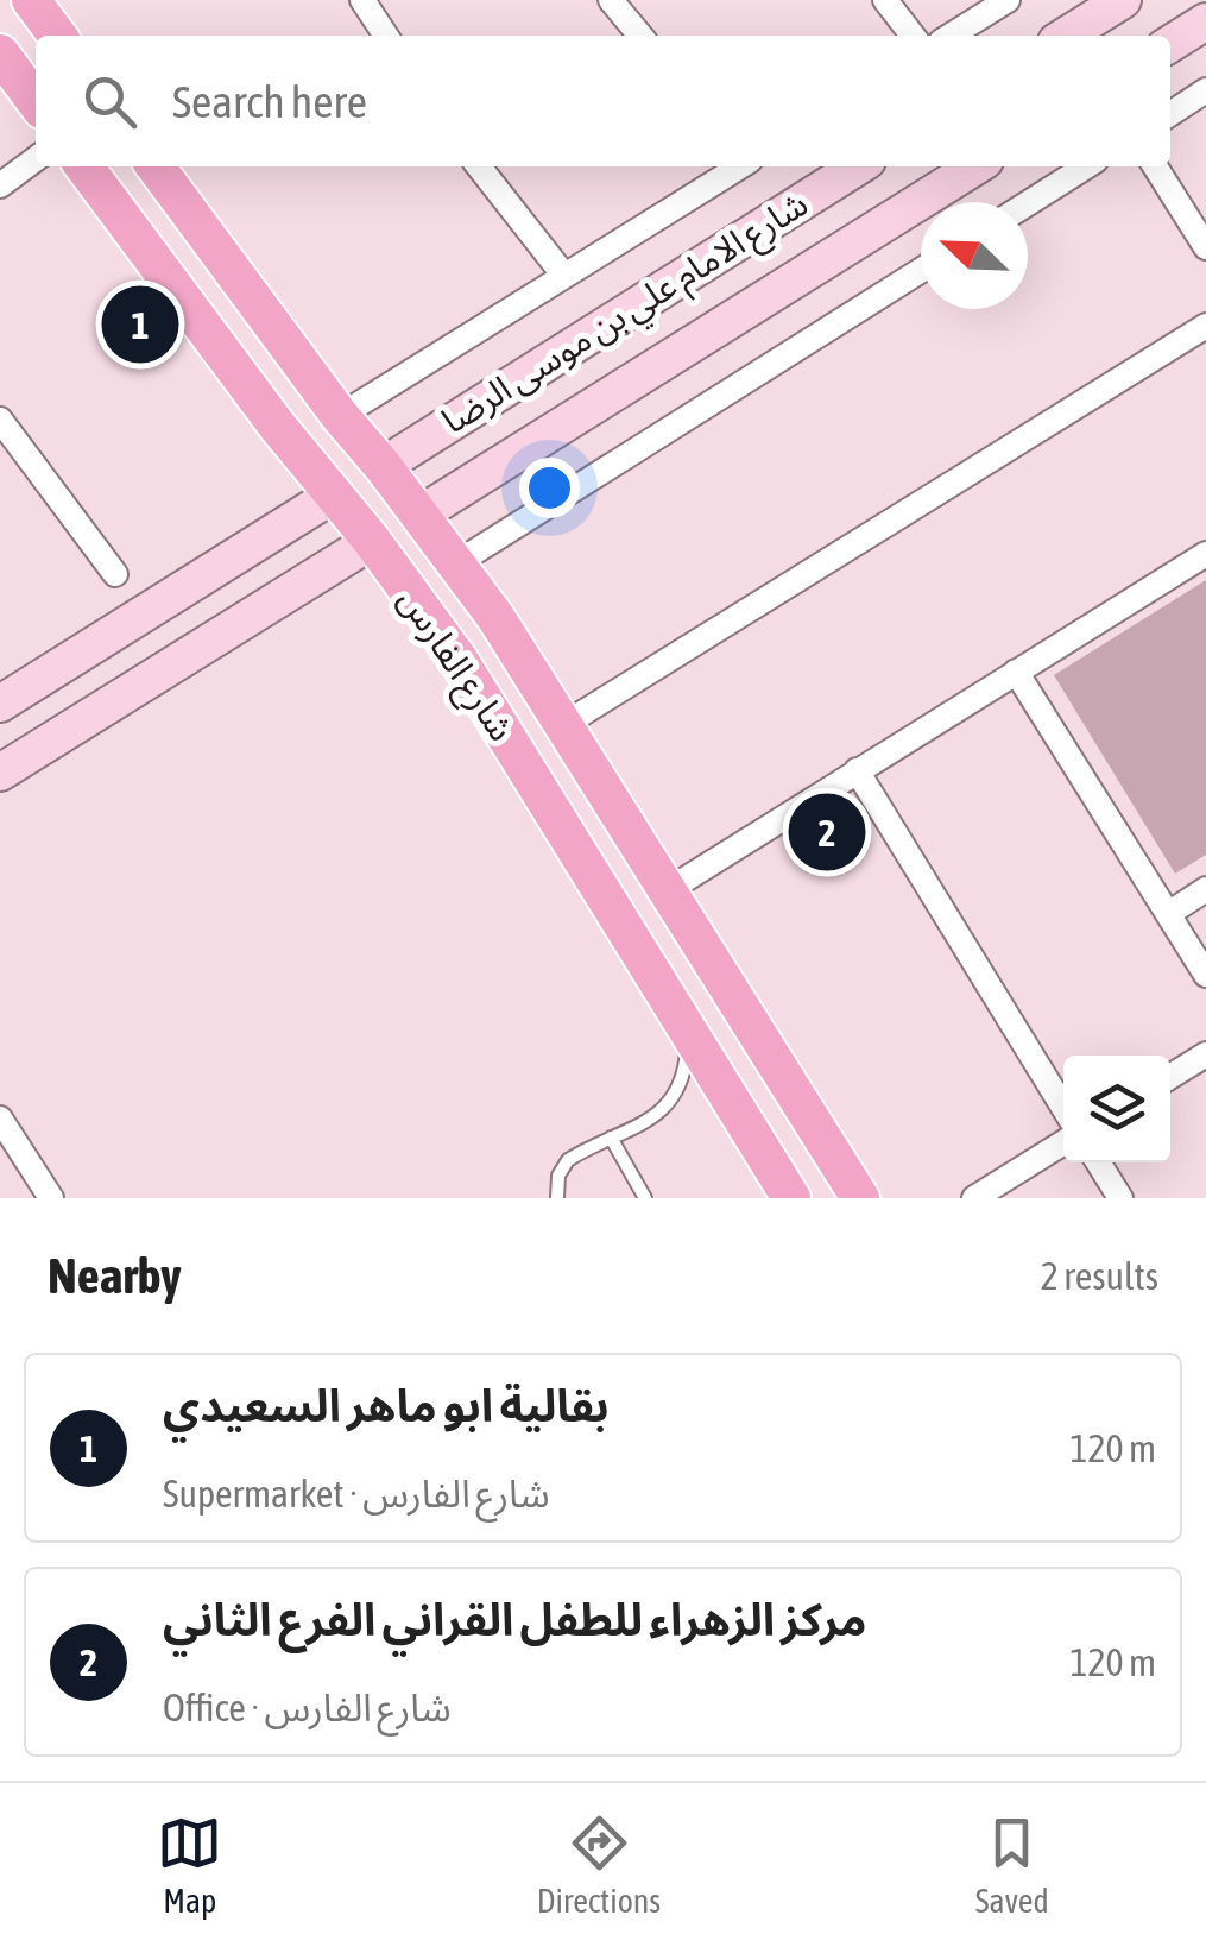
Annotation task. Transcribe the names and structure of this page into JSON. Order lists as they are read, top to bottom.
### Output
{
  "streets": {
    "main road": ["شارع الامام علي بن موسى الرضا", "شارع الفارس"]
  },
  "crossings": [
    ["شارع الامام علي بن موسى الرضا", "شارع الفارس"]
  ],
  "north": "top left",
  "page": {
    "search": "Search here",
    "pins": ["1", "2"],
    "heading": ["Nearby", "2 results"],
    "list": [
      {
        "mark": "1",
        "name": "بقالية ابو ماهر السعيدي",
        "note": "Supermarket · شارع الفارس",
        "value": "120 m"
      },
      {
        "mark": "2",
        "name": "مركز الزهراء للطفل القراني الفرع الثاني",
        "note": "Office · شارع الفارس",
        "value": "120 m"
      }
    ],
    "nav": ["Map", "Directions", "Saved"]
  }
}
